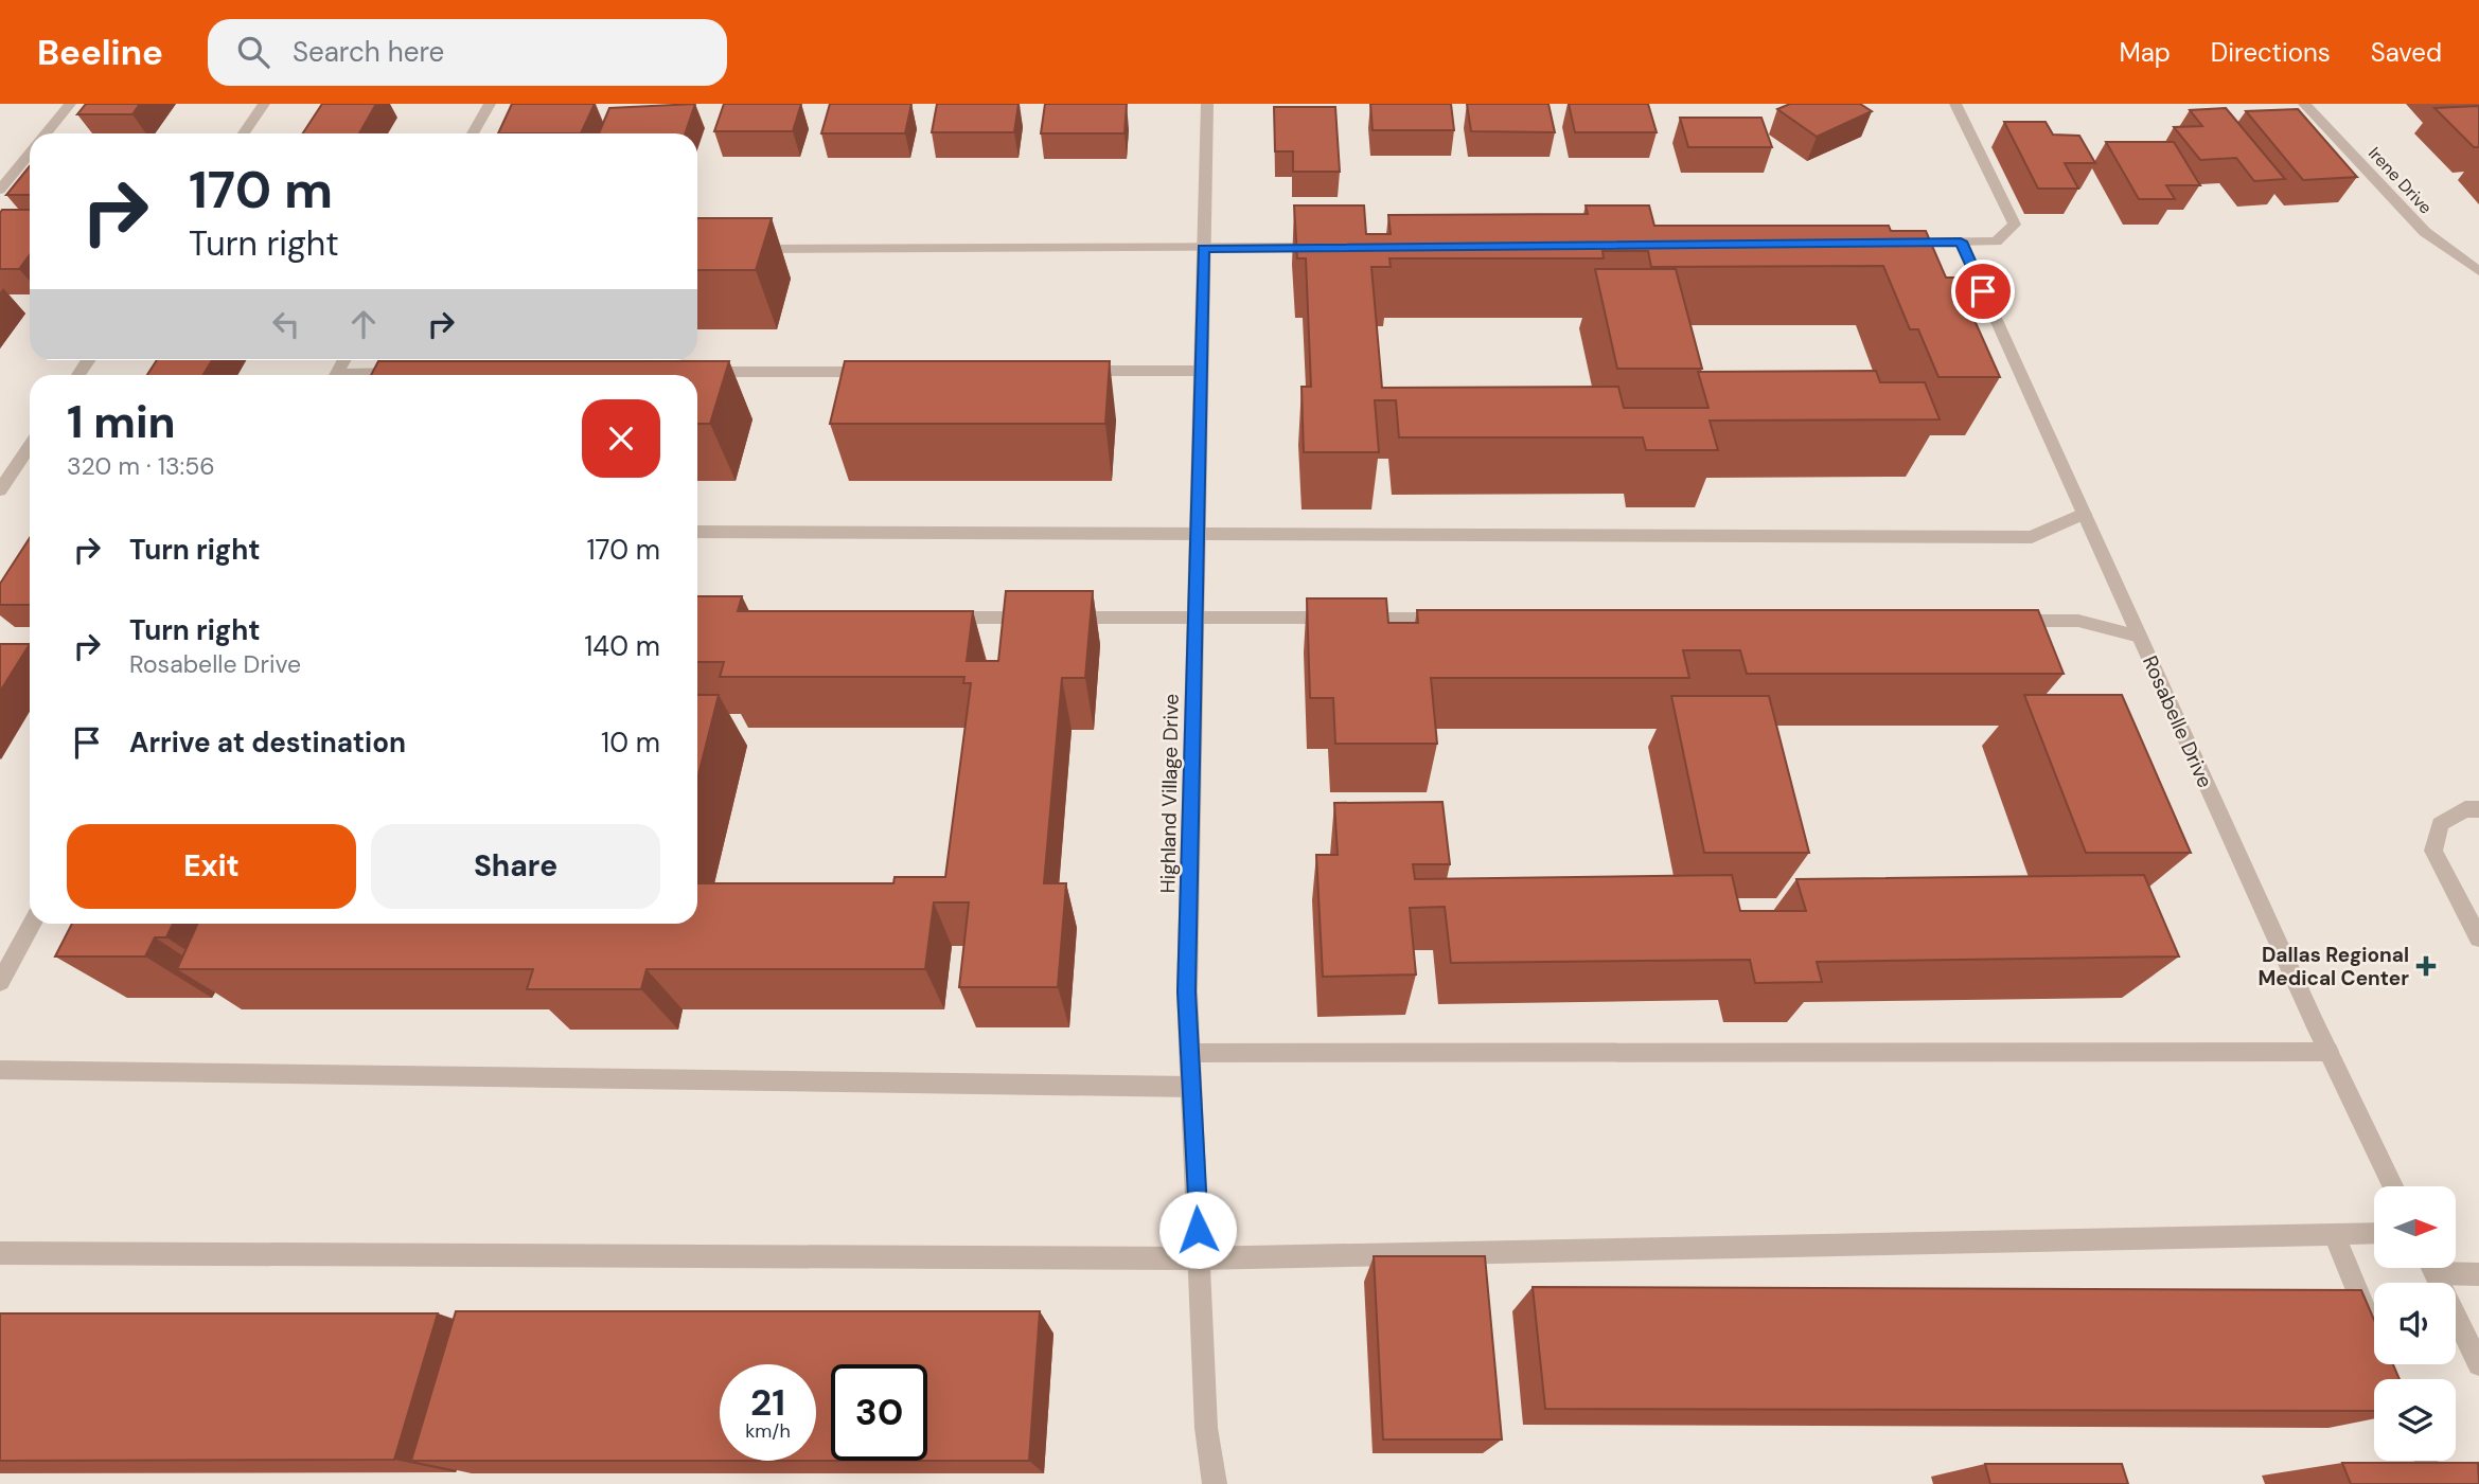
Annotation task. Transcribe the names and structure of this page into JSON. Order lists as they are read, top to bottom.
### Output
{
  "streets": {
    "street": ["Irene Drive", "Rosabelle Drive", "Highland Village Drive"]
  },
  "places": {
    "health": ["Dallas Regional Medical Center"]
  },
  "north": "right",
  "page": {
    "header": "Beeline",
    "search": "Search here",
    "nav": ["Map", "Directions", "Saved"],
    "turn": ["170 m", "Turn right"],
    "heading": ["1 min", "320 m · 13:56"],
    "list": [
      {
        "name": "Turn right",
        "value": "170 m"
      },
      {
        "name": "Turn right",
        "note": "Rosabelle Drive",
        "value": "140 m"
      },
      {
        "name": "Arrive at destination",
        "value": "10 m"
      }
    ],
    "buttons": ["Exit", "Share"],
    "speed": "21 km/h",
    "limit": "30"
  }
}
